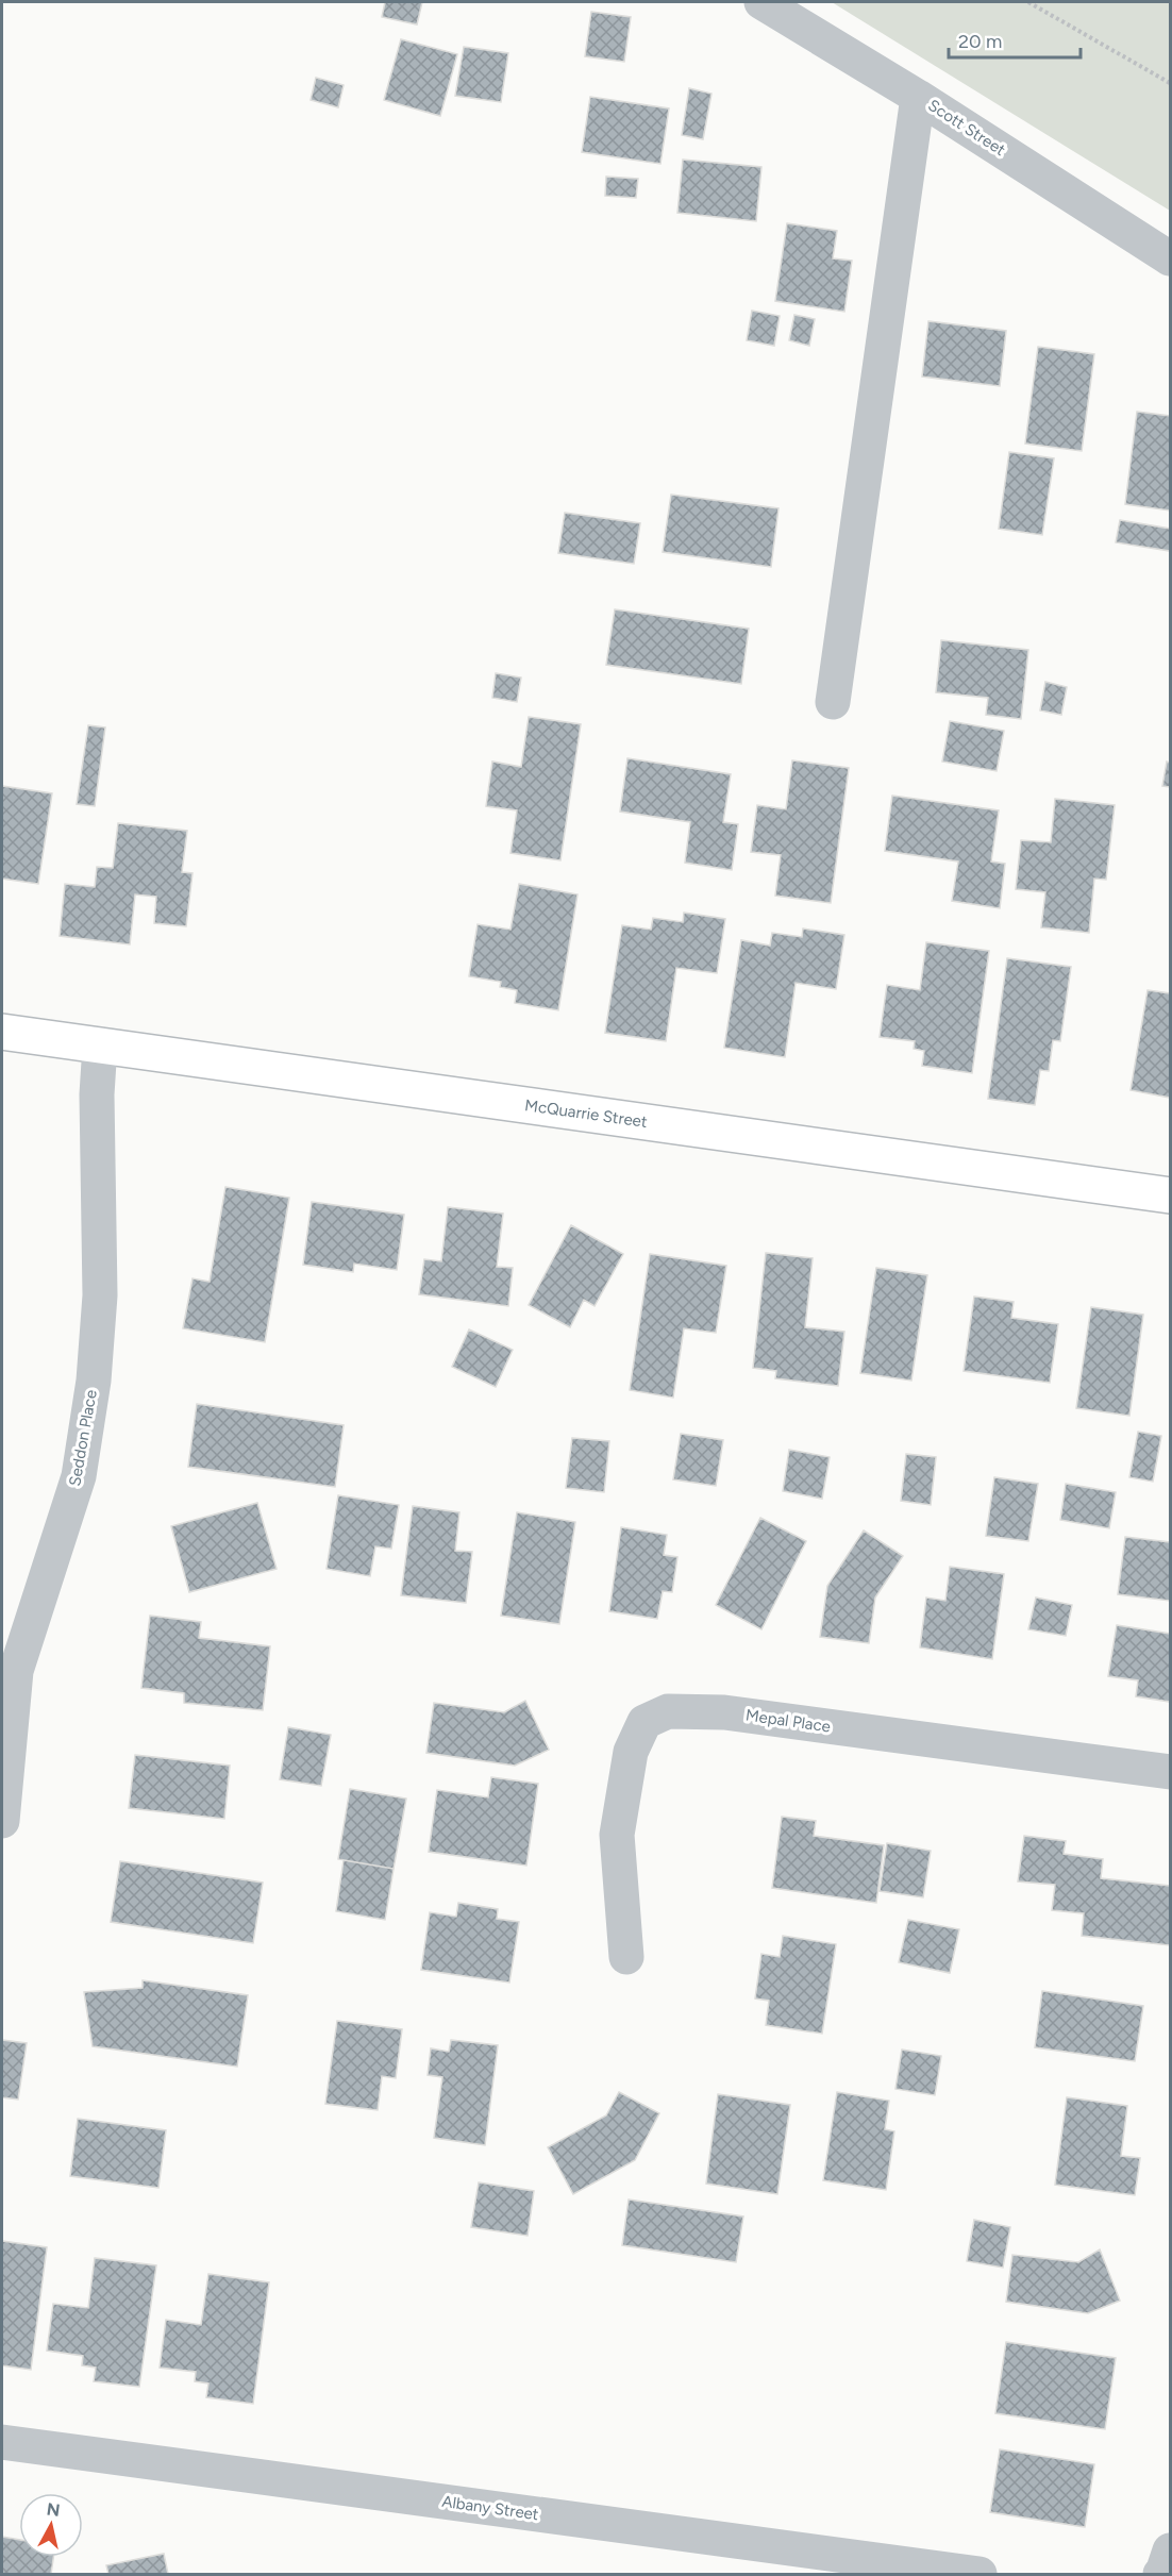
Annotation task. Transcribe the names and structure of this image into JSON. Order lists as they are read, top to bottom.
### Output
{
  "streets": {
    "main road": ["McQuarrie Street"],
    "street": [
      "Scott Street",
      "Seddon Place",
      "Mepal Place",
      "Albany Street"
    ]
  },
  "crossings": [
    ["McQuarrie Street", "Seddon Place"]
  ],
  "scale_bar": "20 m",
  "north": "top"
}
